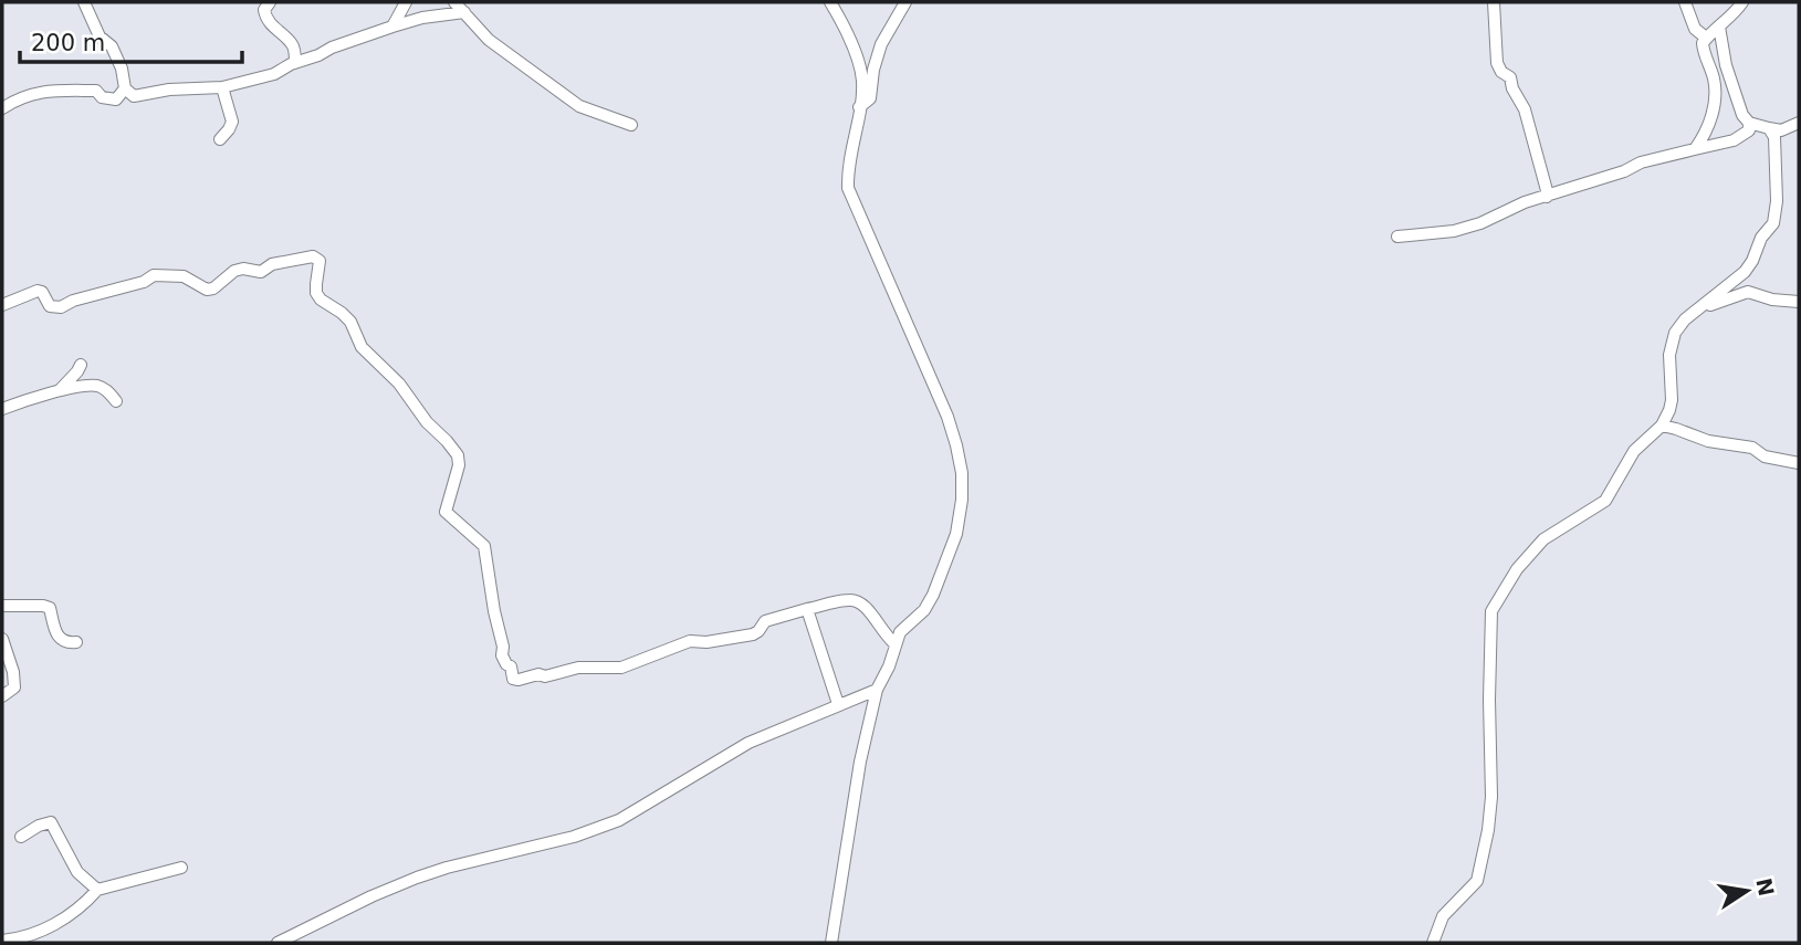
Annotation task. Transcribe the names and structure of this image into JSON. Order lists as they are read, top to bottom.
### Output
{
  "scale_bar": "200 m",
  "north": "right"
}
